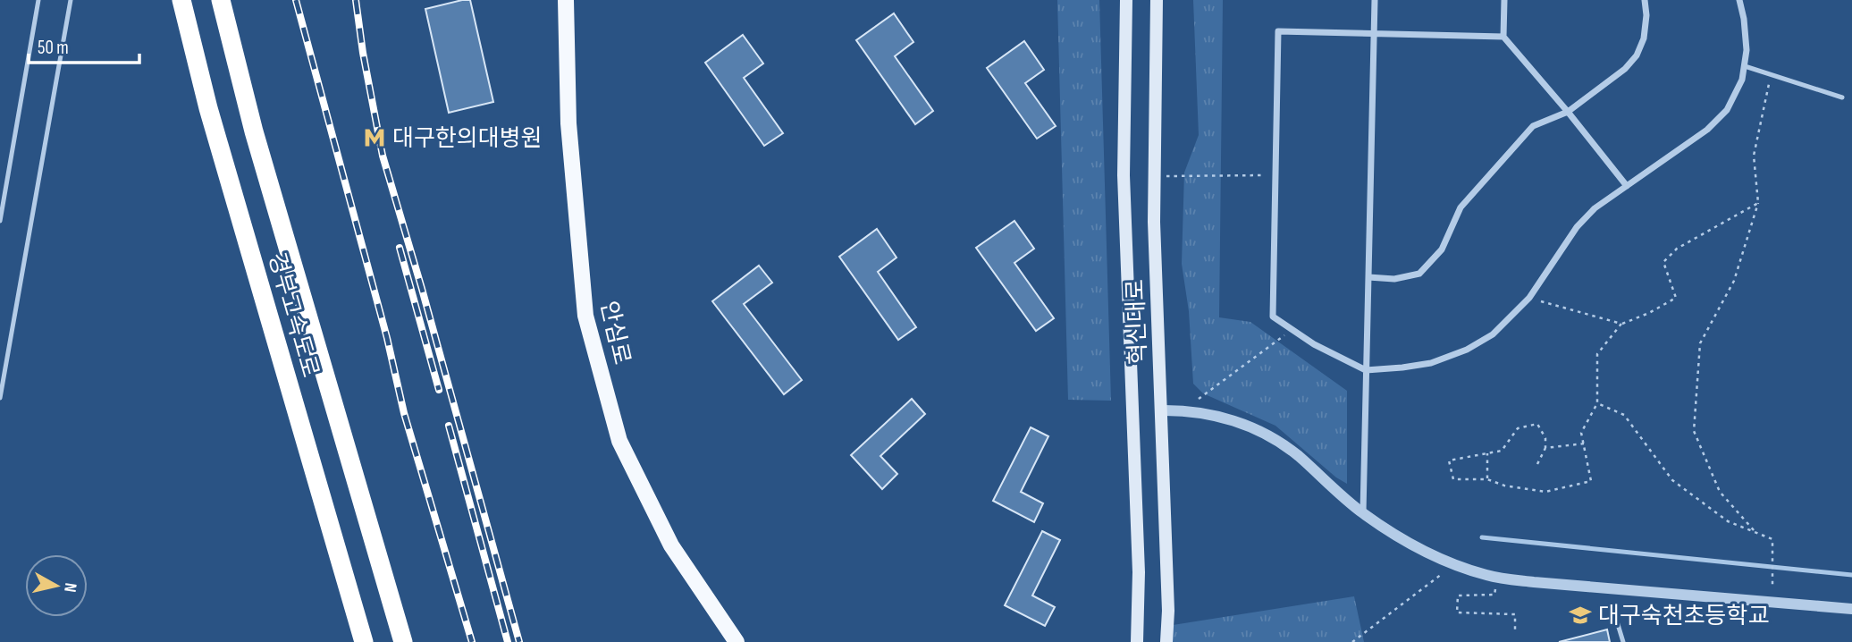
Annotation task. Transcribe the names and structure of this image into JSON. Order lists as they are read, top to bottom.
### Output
{
  "streets": {
    "highway": ["경부고속도로"],
    "main road": ["혁신대로", "안심로"]
  },
  "places": {
    "metro station": ["대구한의대병원"],
    "school or university": ["대구숙천초등학교"]
  },
  "scale_bar": "50 m",
  "north": "right"
}
